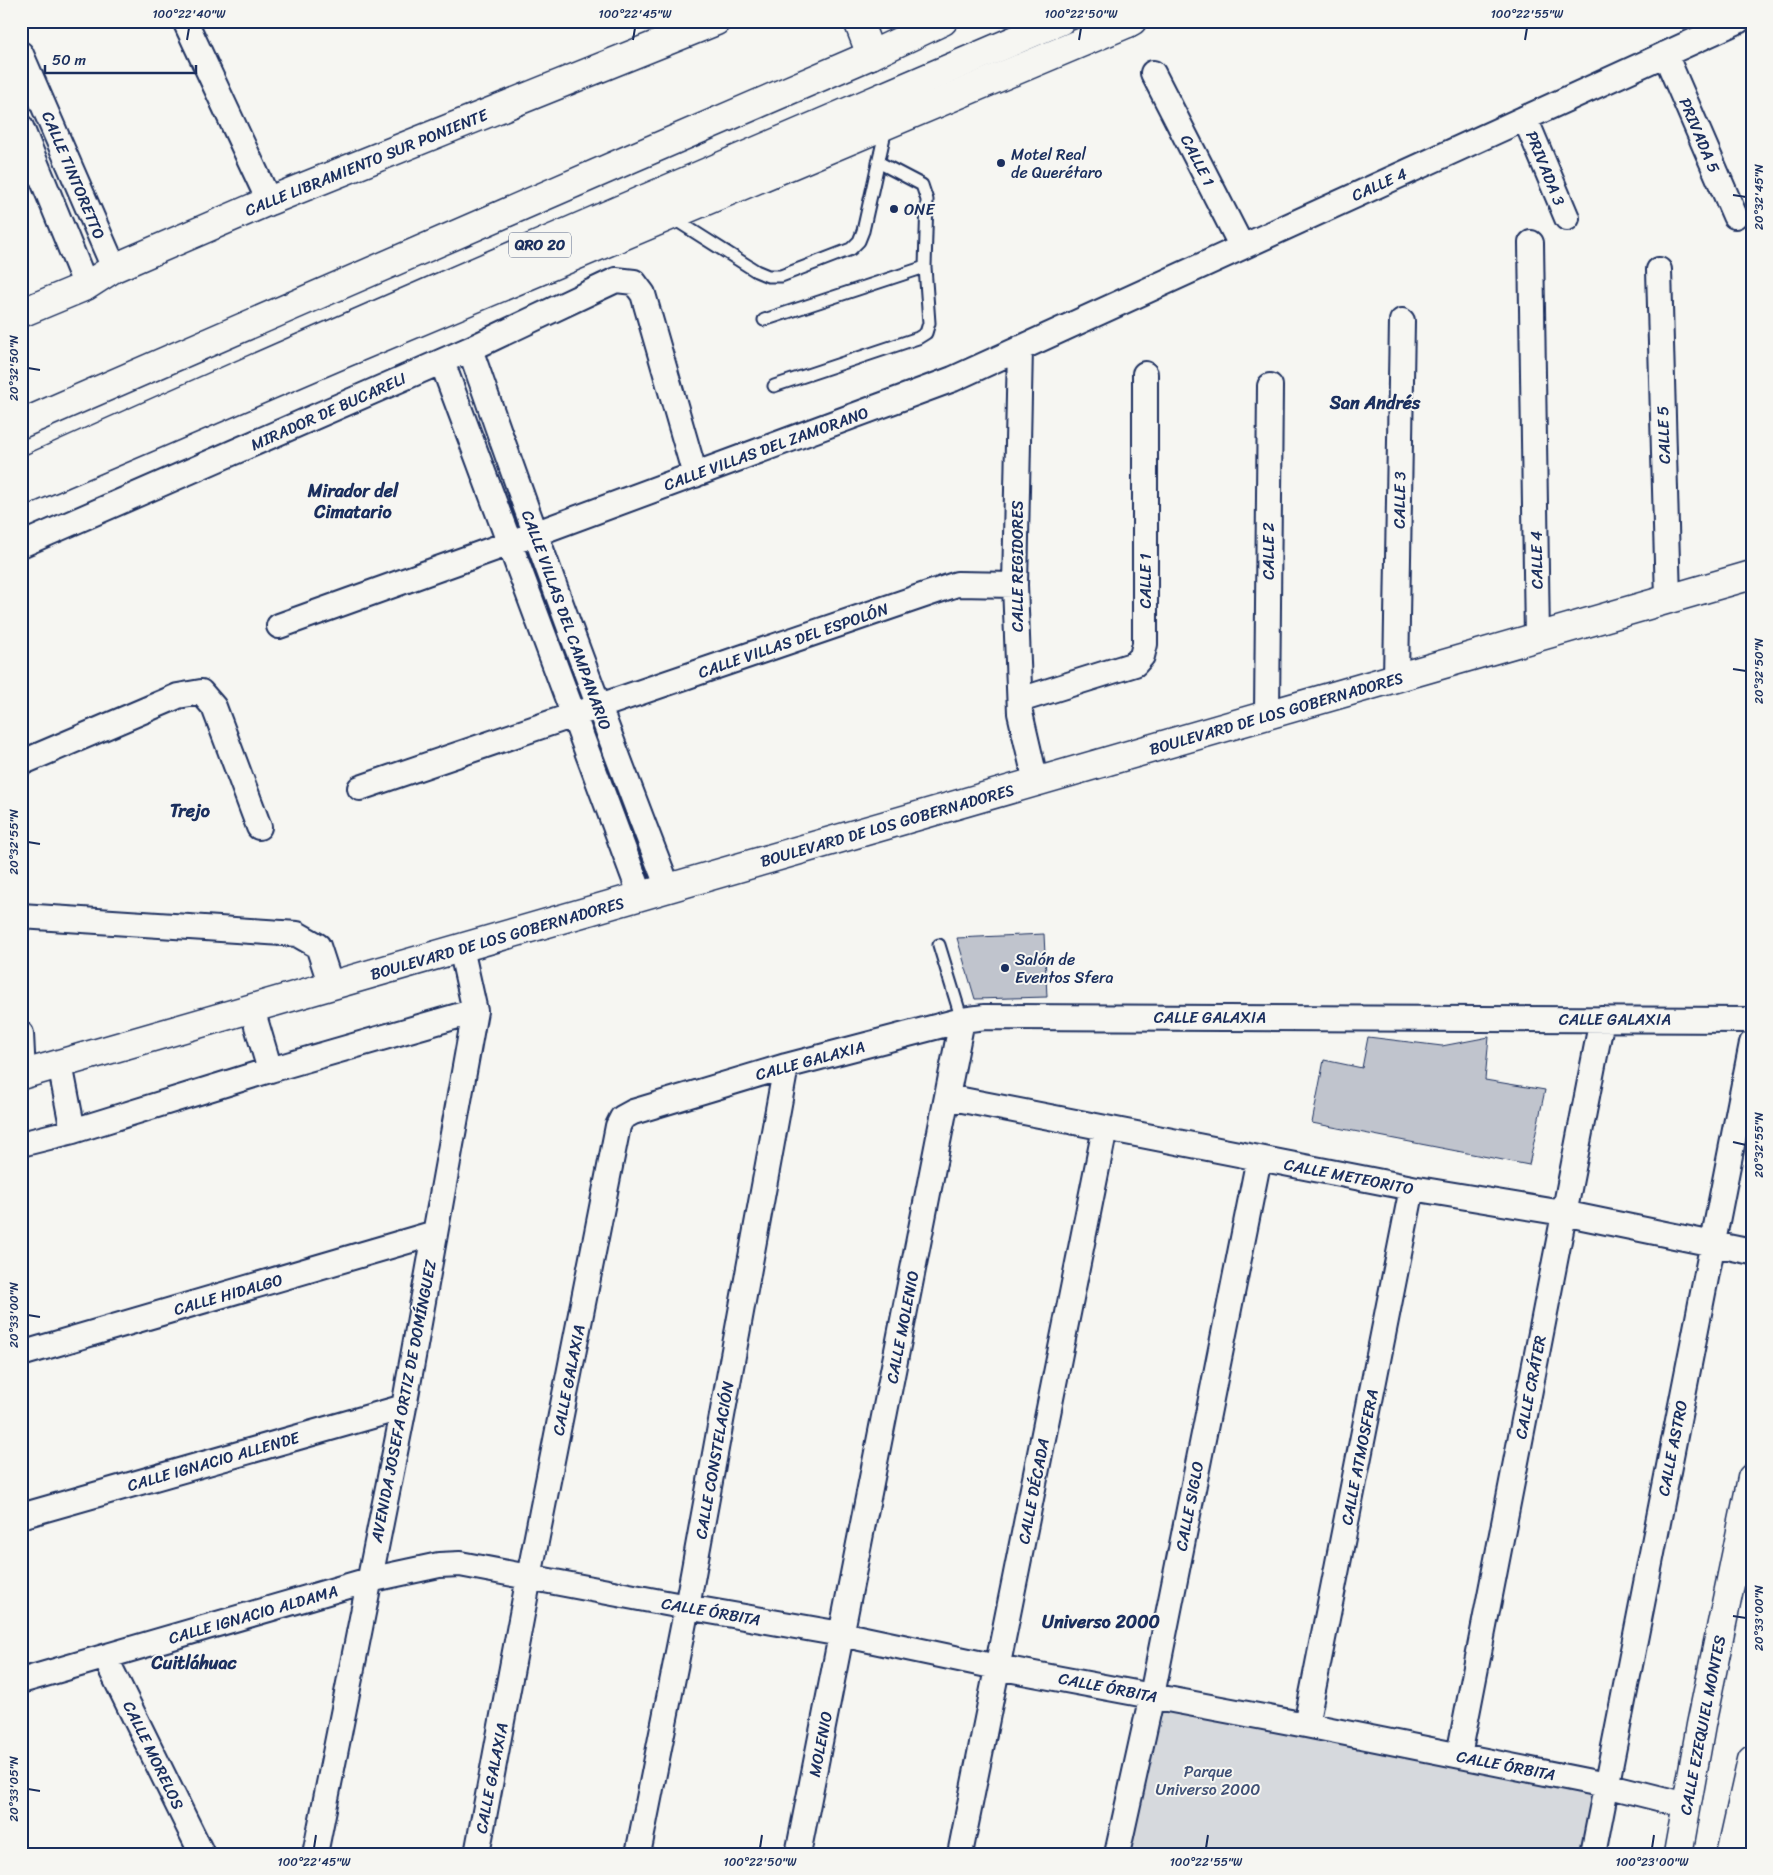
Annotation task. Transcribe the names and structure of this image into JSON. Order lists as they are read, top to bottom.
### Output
{
  "streets": {
    "main road": [
      "CALLE LIBRAMIENTO SUR PONIENTE",
      "QRO 20",
      "BOULEVARD DE LOS GOBERNADORES",
      "CALLE EZEQUIEL MONTES"
    ],
    "street": [
      "PRIVADA 5",
      "CALLE 1",
      "PRIVADA 3",
      "CALLE TINTORETTO",
      "CALLE 4",
      "MIRADOR DE BUCARELI",
      "CALLE 5",
      "CALLE VILLAS DEL ZAMORANO",
      "CALLE 3",
      "CALLE 2",
      "CALLE REGIDORES",
      "CALLE VILLAS DEL CAMPANARIO",
      "CALLE VILLAS DEL ESPOLÓN",
      "CALLE GALAXIA",
      "CALLE METEORITO",
      "CALLE HIDALGO",
      "CALLE MOLENIO",
      "CALLE CRÁTER",
      "AVENIDA JOSEFA ORTIZ DE DOMÍNGUEZ",
      "CALLE ASTRO",
      "CALLE ATMOSFERA",
      "CALLE CONSTELACIÓN",
      "CALLE IGNACIO ALLENDE",
      "CALLE DÉCADA",
      "CALLE SIGLO",
      "CALLE ÓRBITA",
      "CALLE IGNACIO ALDAMA",
      "MOLENIO",
      "CALLE MORELOS"
    ]
  },
  "crossings": [
    ["PRIVADA 5", "CALLE 4"],
    ["CALLE 1", "CALLE 4"],
    ["CALLE 1", "CALLE REGIDORES"],
    ["CALLE LIBRAMIENTO SUR PONIENTE", "CALLE TINTORETTO"],
    ["PRIVADA 3", "CALLE 4"],
    ["CALLE 4", "CALLE VILLAS DEL ZAMORANO"],
    ["CALLE 4", "CALLE REGIDORES"],
    ["CALLE 4", "BOULEVARD DE LOS GOBERNADORES"],
    ["MIRADOR DE BUCARELI", "CALLE VILLAS DEL ZAMORANO"],
    ["MIRADOR DE BUCARELI", "CALLE VILLAS DEL CAMPANARIO"],
    ["CALLE 5", "BOULEVARD DE LOS GOBERNADORES"],
    ["CALLE VILLAS DEL ZAMORANO", "CALLE REGIDORES"],
    ["CALLE VILLAS DEL ZAMORANO", "CALLE VILLAS DEL CAMPANARIO"],
    ["CALLE 3", "BOULEVARD DE LOS GOBERNADORES"],
    ["CALLE 2", "BOULEVARD DE LOS GOBERNADORES"],
    ["CALLE REGIDORES", "CALLE VILLAS DEL ESPOLÓN"],
    ["CALLE REGIDORES", "BOULEVARD DE LOS GOBERNADORES"],
    ["CALLE VILLAS DEL CAMPANARIO", "CALLE VILLAS DEL ESPOLÓN"],
    ["CALLE VILLAS DEL CAMPANARIO", "BOULEVARD DE LOS GOBERNADORES"],
    ["BOULEVARD DE LOS GOBERNADORES", "AVENIDA JOSEFA ORTIZ DE DOMÍNGUEZ"],
    ["CALLE GALAXIA", "CALLE MOLENIO"],
    ["CALLE GALAXIA", "CALLE CRÁTER"],
    ["CALLE GALAXIA", "CALLE CONSTELACIÓN"],
    ["CALLE GALAXIA", "CALLE ÓRBITA"],
    ["CALLE METEORITO", "CALLE MOLENIO"],
    ["CALLE METEORITO", "CALLE CRÁTER"],
    ["CALLE METEORITO", "CALLE ASTRO"],
    ["CALLE METEORITO", "CALLE ATMOSFERA"],
    ["CALLE METEORITO", "CALLE DÉCADA"],
    ["CALLE METEORITO", "CALLE SIGLO"],
    ["CALLE HIDALGO", "AVENIDA JOSEFA ORTIZ DE DOMÍNGUEZ"],
    ["CALLE MOLENIO", "CALLE ÓRBITA"],
    ["CALLE MOLENIO", "MOLENIO"],
    ["CALLE CRÁTER", "CALLE ÓRBITA"],
    ["AVENIDA JOSEFA ORTIZ DE DOMÍNGUEZ", "CALLE IGNACIO ALLENDE"],
    ["AVENIDA JOSEFA ORTIZ DE DOMÍNGUEZ", "CALLE ÓRBITA"],
    ["AVENIDA JOSEFA ORTIZ DE DOMÍNGUEZ", "CALLE IGNACIO ALDAMA"],
    ["CALLE ASTRO", "CALLE ÓRBITA"],
    ["CALLE ATMOSFERA", "CALLE ÓRBITA"],
    ["CALLE CONSTELACIÓN", "CALLE ÓRBITA"],
    ["CALLE DÉCADA", "CALLE ÓRBITA"],
    ["CALLE SIGLO", "CALLE ÓRBITA"],
    ["CALLE ÓRBITA", "CALLE IGNACIO ALDAMA"],
    ["CALLE ÓRBITA", "CALLE EZEQUIEL MONTES"],
    ["CALLE ÓRBITA", "MOLENIO"],
    ["CALLE IGNACIO ALDAMA", "CALLE MORELOS"]
  ],
  "districts": [
    "San Andrés",
    "Mirador del Cimatario",
    "Trejo",
    "Universo 2000",
    "Cuitláhuac"
  ],
  "parks": ["Parque Universo 2000"],
  "places": ["Motel Real de Querétaro", "ONE", "Salón de Eventos Sfera"],
  "scale_bar": "50 m",
  "coordinates": [
    "100°22'40\"W",
    "100°22'45\"W",
    "100°22'50\"W",
    "100°22'55\"W",
    "20°32'45\"N",
    "20°32'50\"N",
    "20°32'55\"N",
    "20°33'00\"N",
    "20°33'05\"N",
    "100°23'00\"W"
  ]
}
